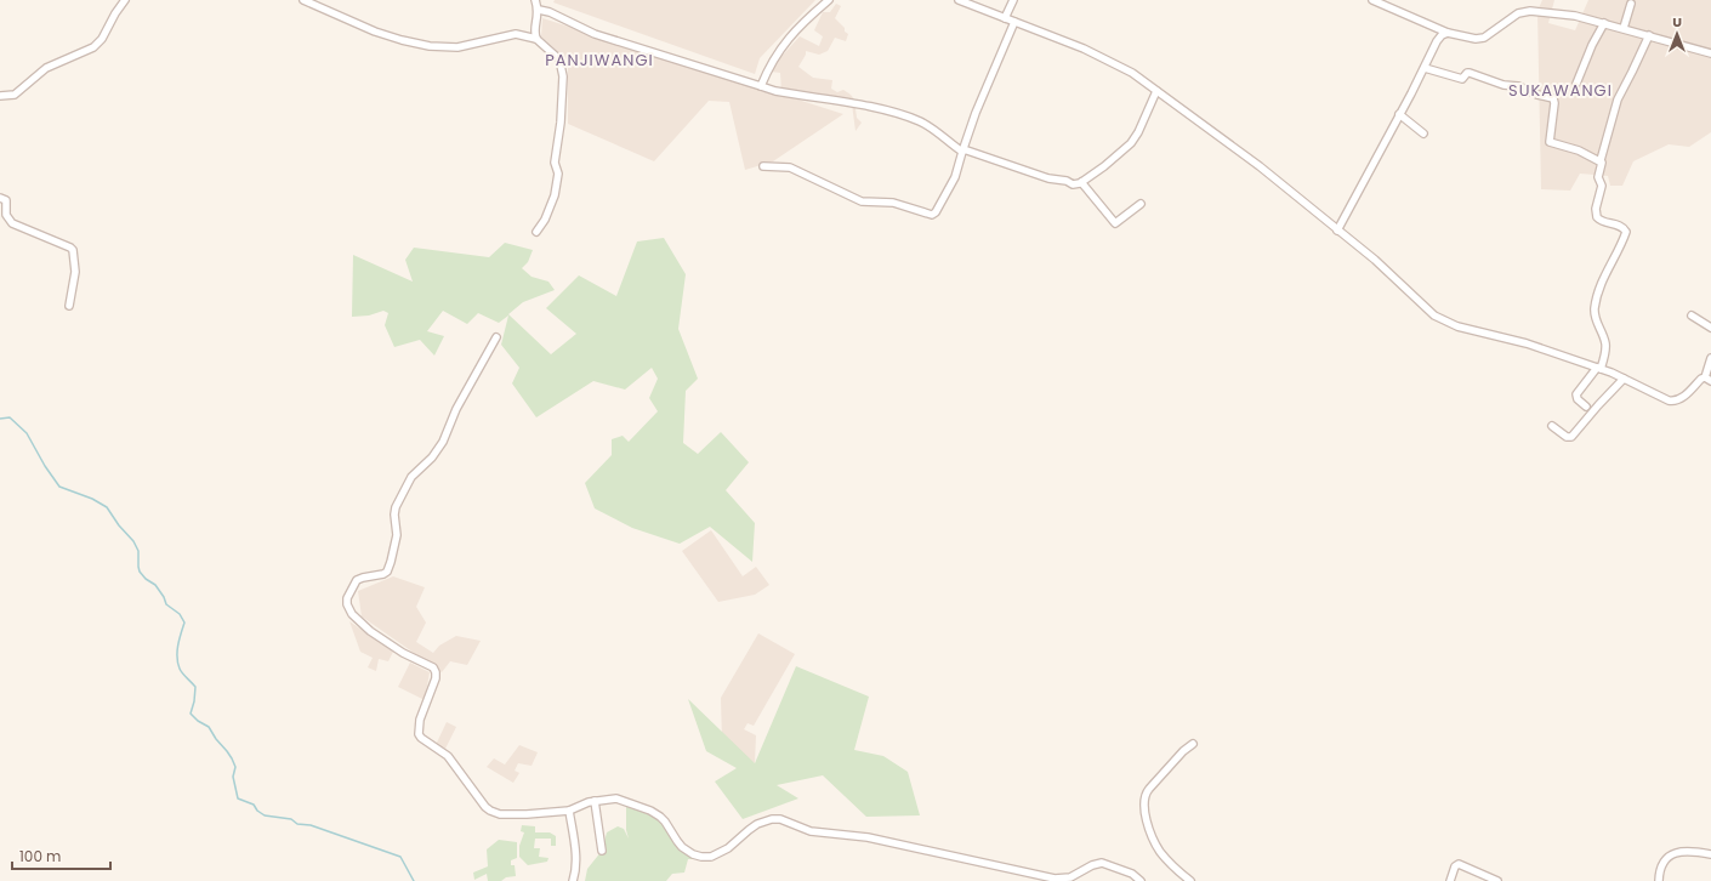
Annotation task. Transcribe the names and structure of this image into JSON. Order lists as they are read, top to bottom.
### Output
{
  "districts": ["PANJIWANGI", "SUKAWANGI"],
  "scale_bar": "100 m",
  "north": "top"
}
